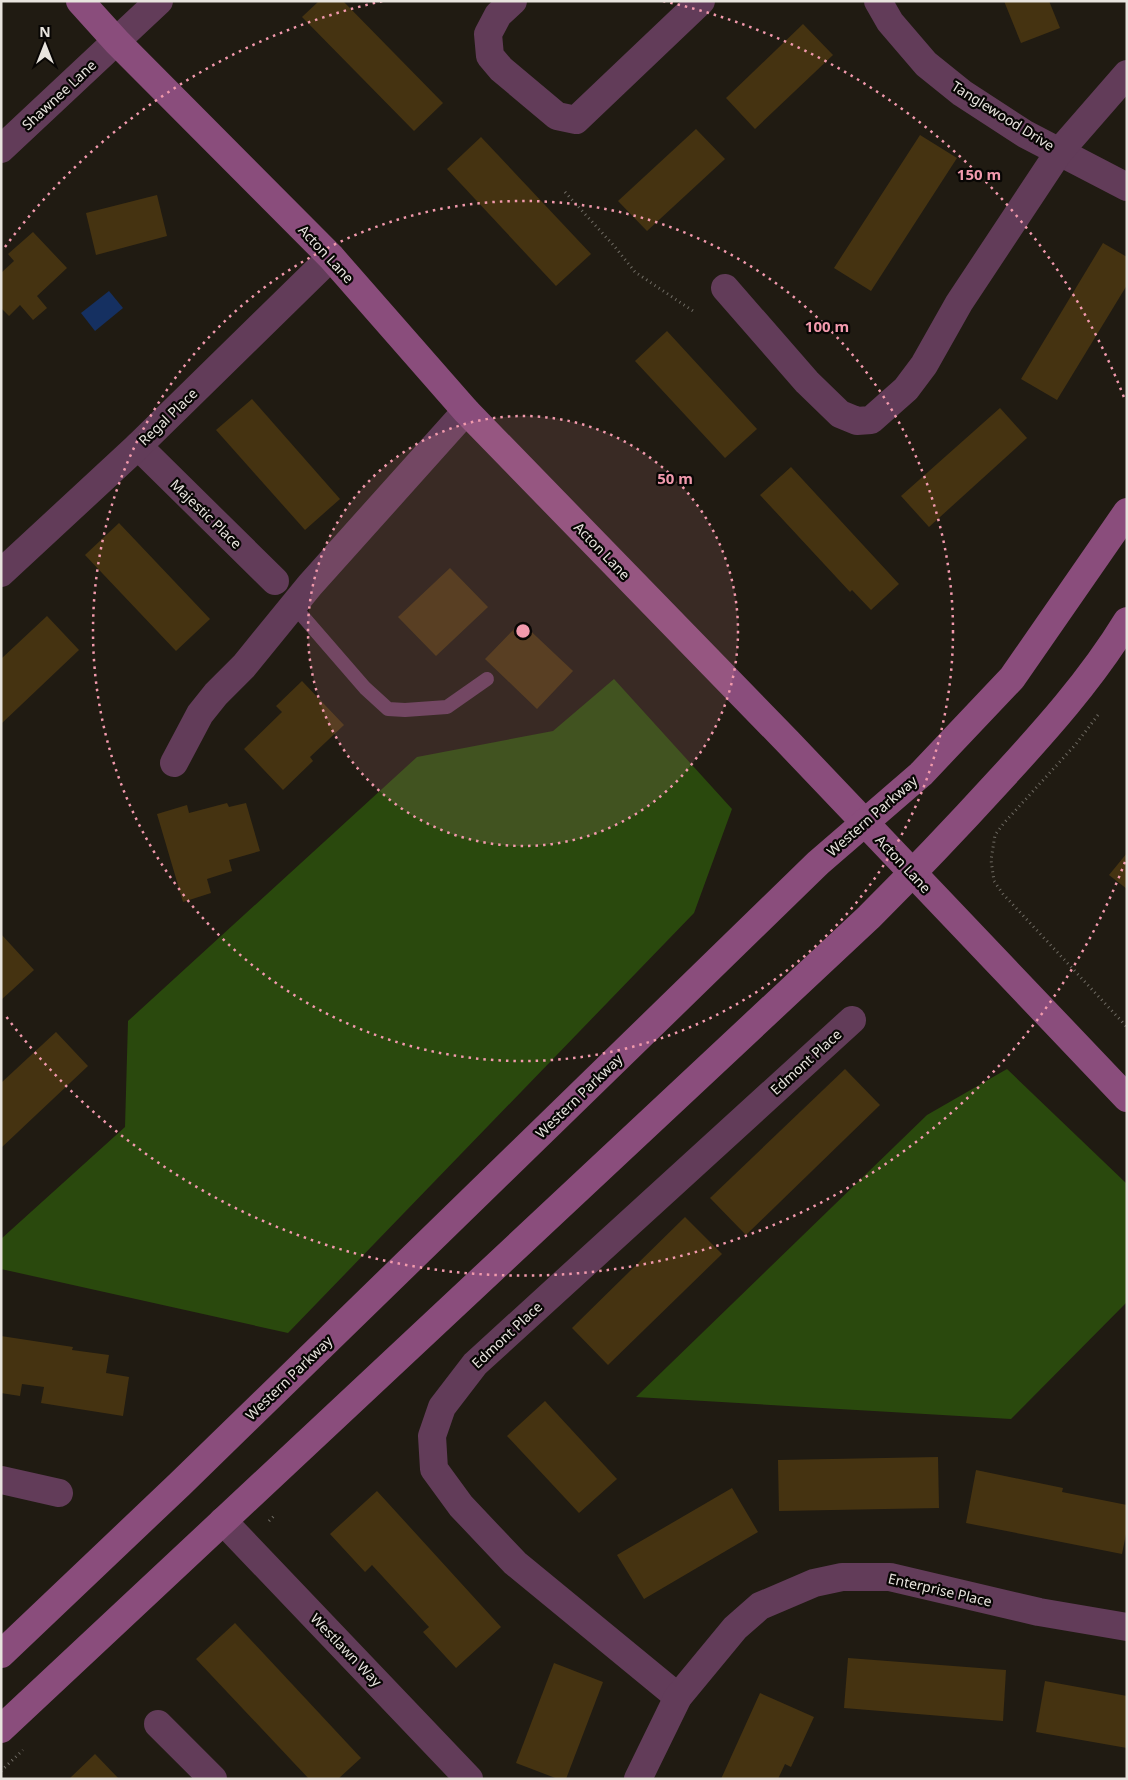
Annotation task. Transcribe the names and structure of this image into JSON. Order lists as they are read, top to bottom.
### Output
{
  "streets": {
    "main road": ["Acton Lane", "Western Parkway"],
    "street": [
      "Shawnee Lane",
      "Tanglewood Drive",
      "Regal Place",
      "Majestic Place",
      "Edmont Place",
      "Enterprise Place",
      "Westlawn Way"
    ]
  },
  "crossings": [
    ["Shawnee Lane", "Acton Lane"],
    ["Acton Lane", "Regal Place"],
    ["Acton Lane", "Western Parkway"],
    ["Regal Place", "Majestic Place"],
    ["Edmont Place", "Enterprise Place"]
  ],
  "north": "top",
  "rings": ["150 m", "100 m", "50 m"]
}
